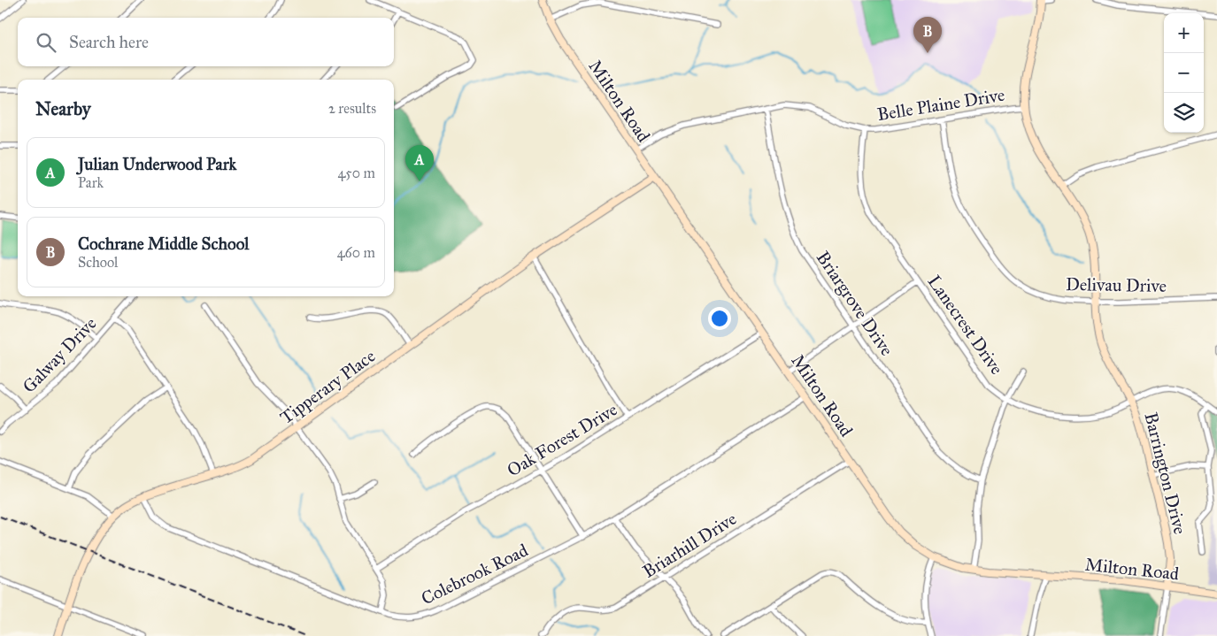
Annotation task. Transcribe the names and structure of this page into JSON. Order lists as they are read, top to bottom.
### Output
{
  "streets": {
    "street": [
      "Milton Road",
      "Belle Plaine Drive",
      "Delivau Drive",
      "Briargrove Drive",
      "Lanecrest Drive",
      "Galway Drive",
      "Tipperary Place",
      "Oak Forest Drive",
      "Barrington Drive",
      "Briarhill Drive",
      "Colebrook Road"
    ]
  },
  "crossings": [
    ["Milton Road", "Belle Plaine Drive"],
    ["Milton Road", "Tipperary Place"],
    ["Milton Road", "Oak Forest Drive"],
    ["Milton Road", "Barrington Drive"],
    ["Milton Road", "Briarhill Drive"],
    ["Milton Road", "Colebrook Road"],
    ["Belle Plaine Drive", "Delivau Drive"],
    ["Belle Plaine Drive", "Briargrove Drive"],
    ["Belle Plaine Drive", "Lanecrest Drive"],
    ["Belle Plaine Drive", "Barrington Drive"],
    ["Delivau Drive", "Barrington Drive"],
    ["Lanecrest Drive", "Barrington Drive"],
    ["Tipperary Place", "Colebrook Road"]
  ],
  "page": {
    "map_buttons": ["+", "−"],
    "pins": ["B", "A"],
    "search": "Search here",
    "heading": ["Nearby", "2 results"],
    "list": [
      {
        "mark": "A",
        "name": "Julian Underwood Park",
        "note": "Park",
        "value": "450 m"
      },
      {
        "mark": "B",
        "name": "Cochrane Middle School",
        "note": "School",
        "value": "460 m"
      }
    ]
  }
}
